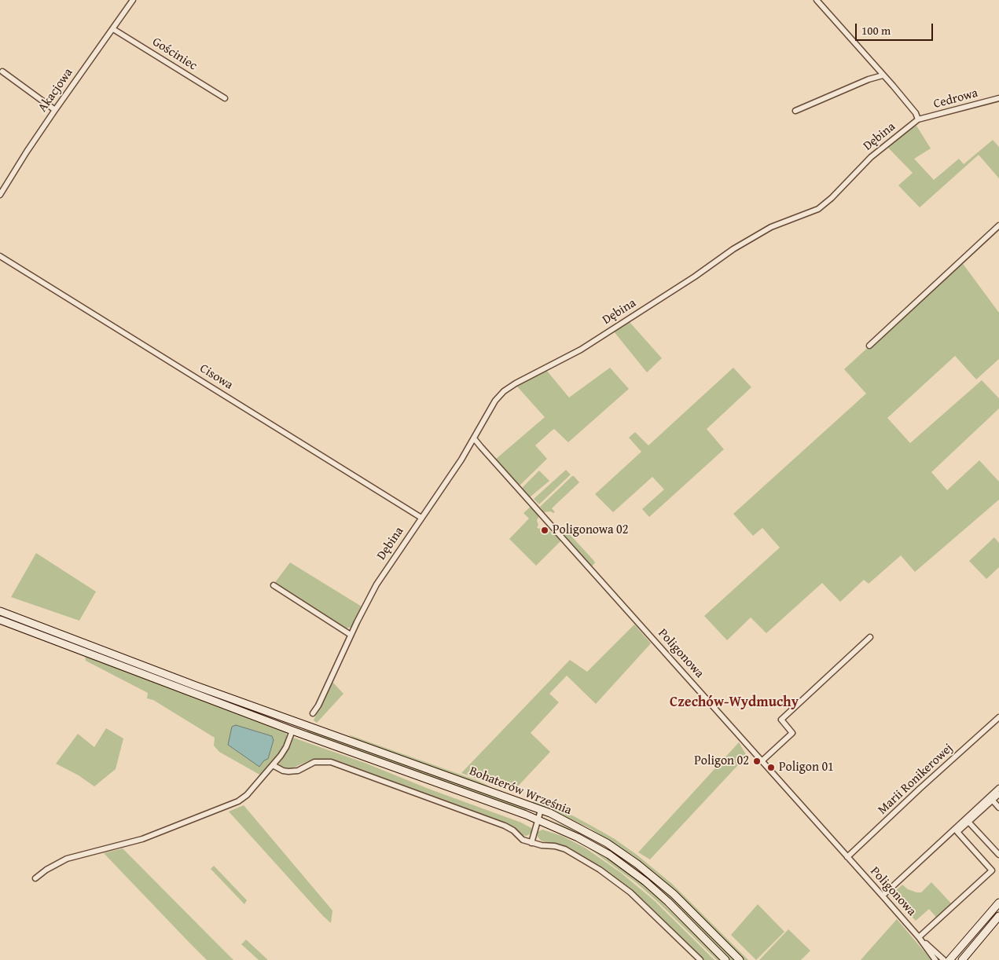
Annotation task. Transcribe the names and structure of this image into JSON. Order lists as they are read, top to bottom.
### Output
{
  "streets": {
    "main road": ["Bohaterów Września"],
    "street": [
      "Gościniec",
      "Akacjowa",
      "Cedrowa",
      "Dębina",
      "Cisowa",
      "Poligonowa",
      "Marii Ronikerowej"
    ]
  },
  "crossings": [
    ["Gościniec", "Akacjowa"],
    ["Cedrowa", "Dębina"],
    ["Dębina", "Cisowa"],
    ["Dębina", "Poligonowa"],
    ["Poligonowa", "Marii Ronikerowej"]
  ],
  "districts": ["Czechów-Wydmuchy"],
  "places": ["Poligonowa 02", "Poligon 02", "Poligon 01"],
  "scale_bar": "100 m"
}
